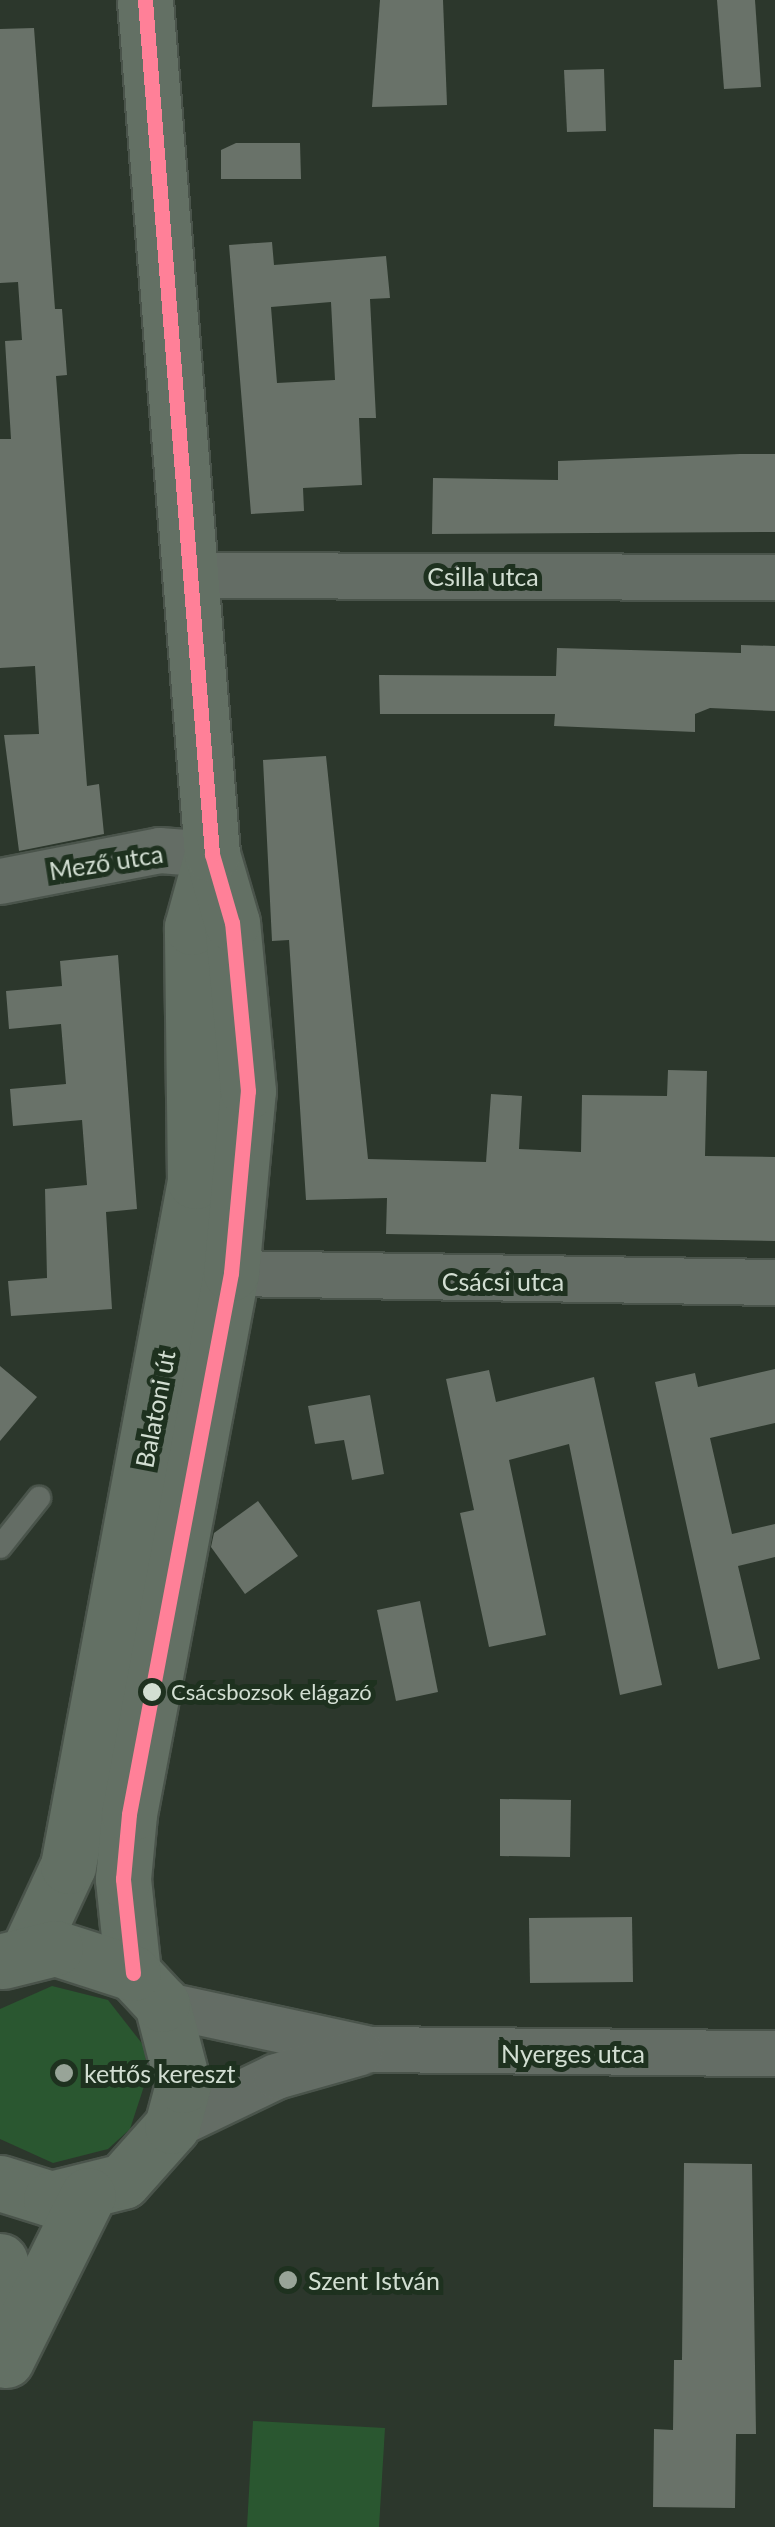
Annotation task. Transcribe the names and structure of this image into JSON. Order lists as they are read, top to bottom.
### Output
{
  "streets": {
    "main road": ["Balatoni út"],
    "street": [
      "Csilla utca",
      "Mező utca",
      "Csácsi utca",
      "Nyerges utca"
    ]
  },
  "crossings": [
    ["Csilla utca", "Balatoni út"],
    ["Mező utca", "Balatoni út"],
    ["Csácsi utca", "Balatoni út"],
    ["Balatoni út", "Nyerges utca"]
  ],
  "places": ["Csácsbozsok elágazó", "kettős kereszt", "Szent István"]
}
